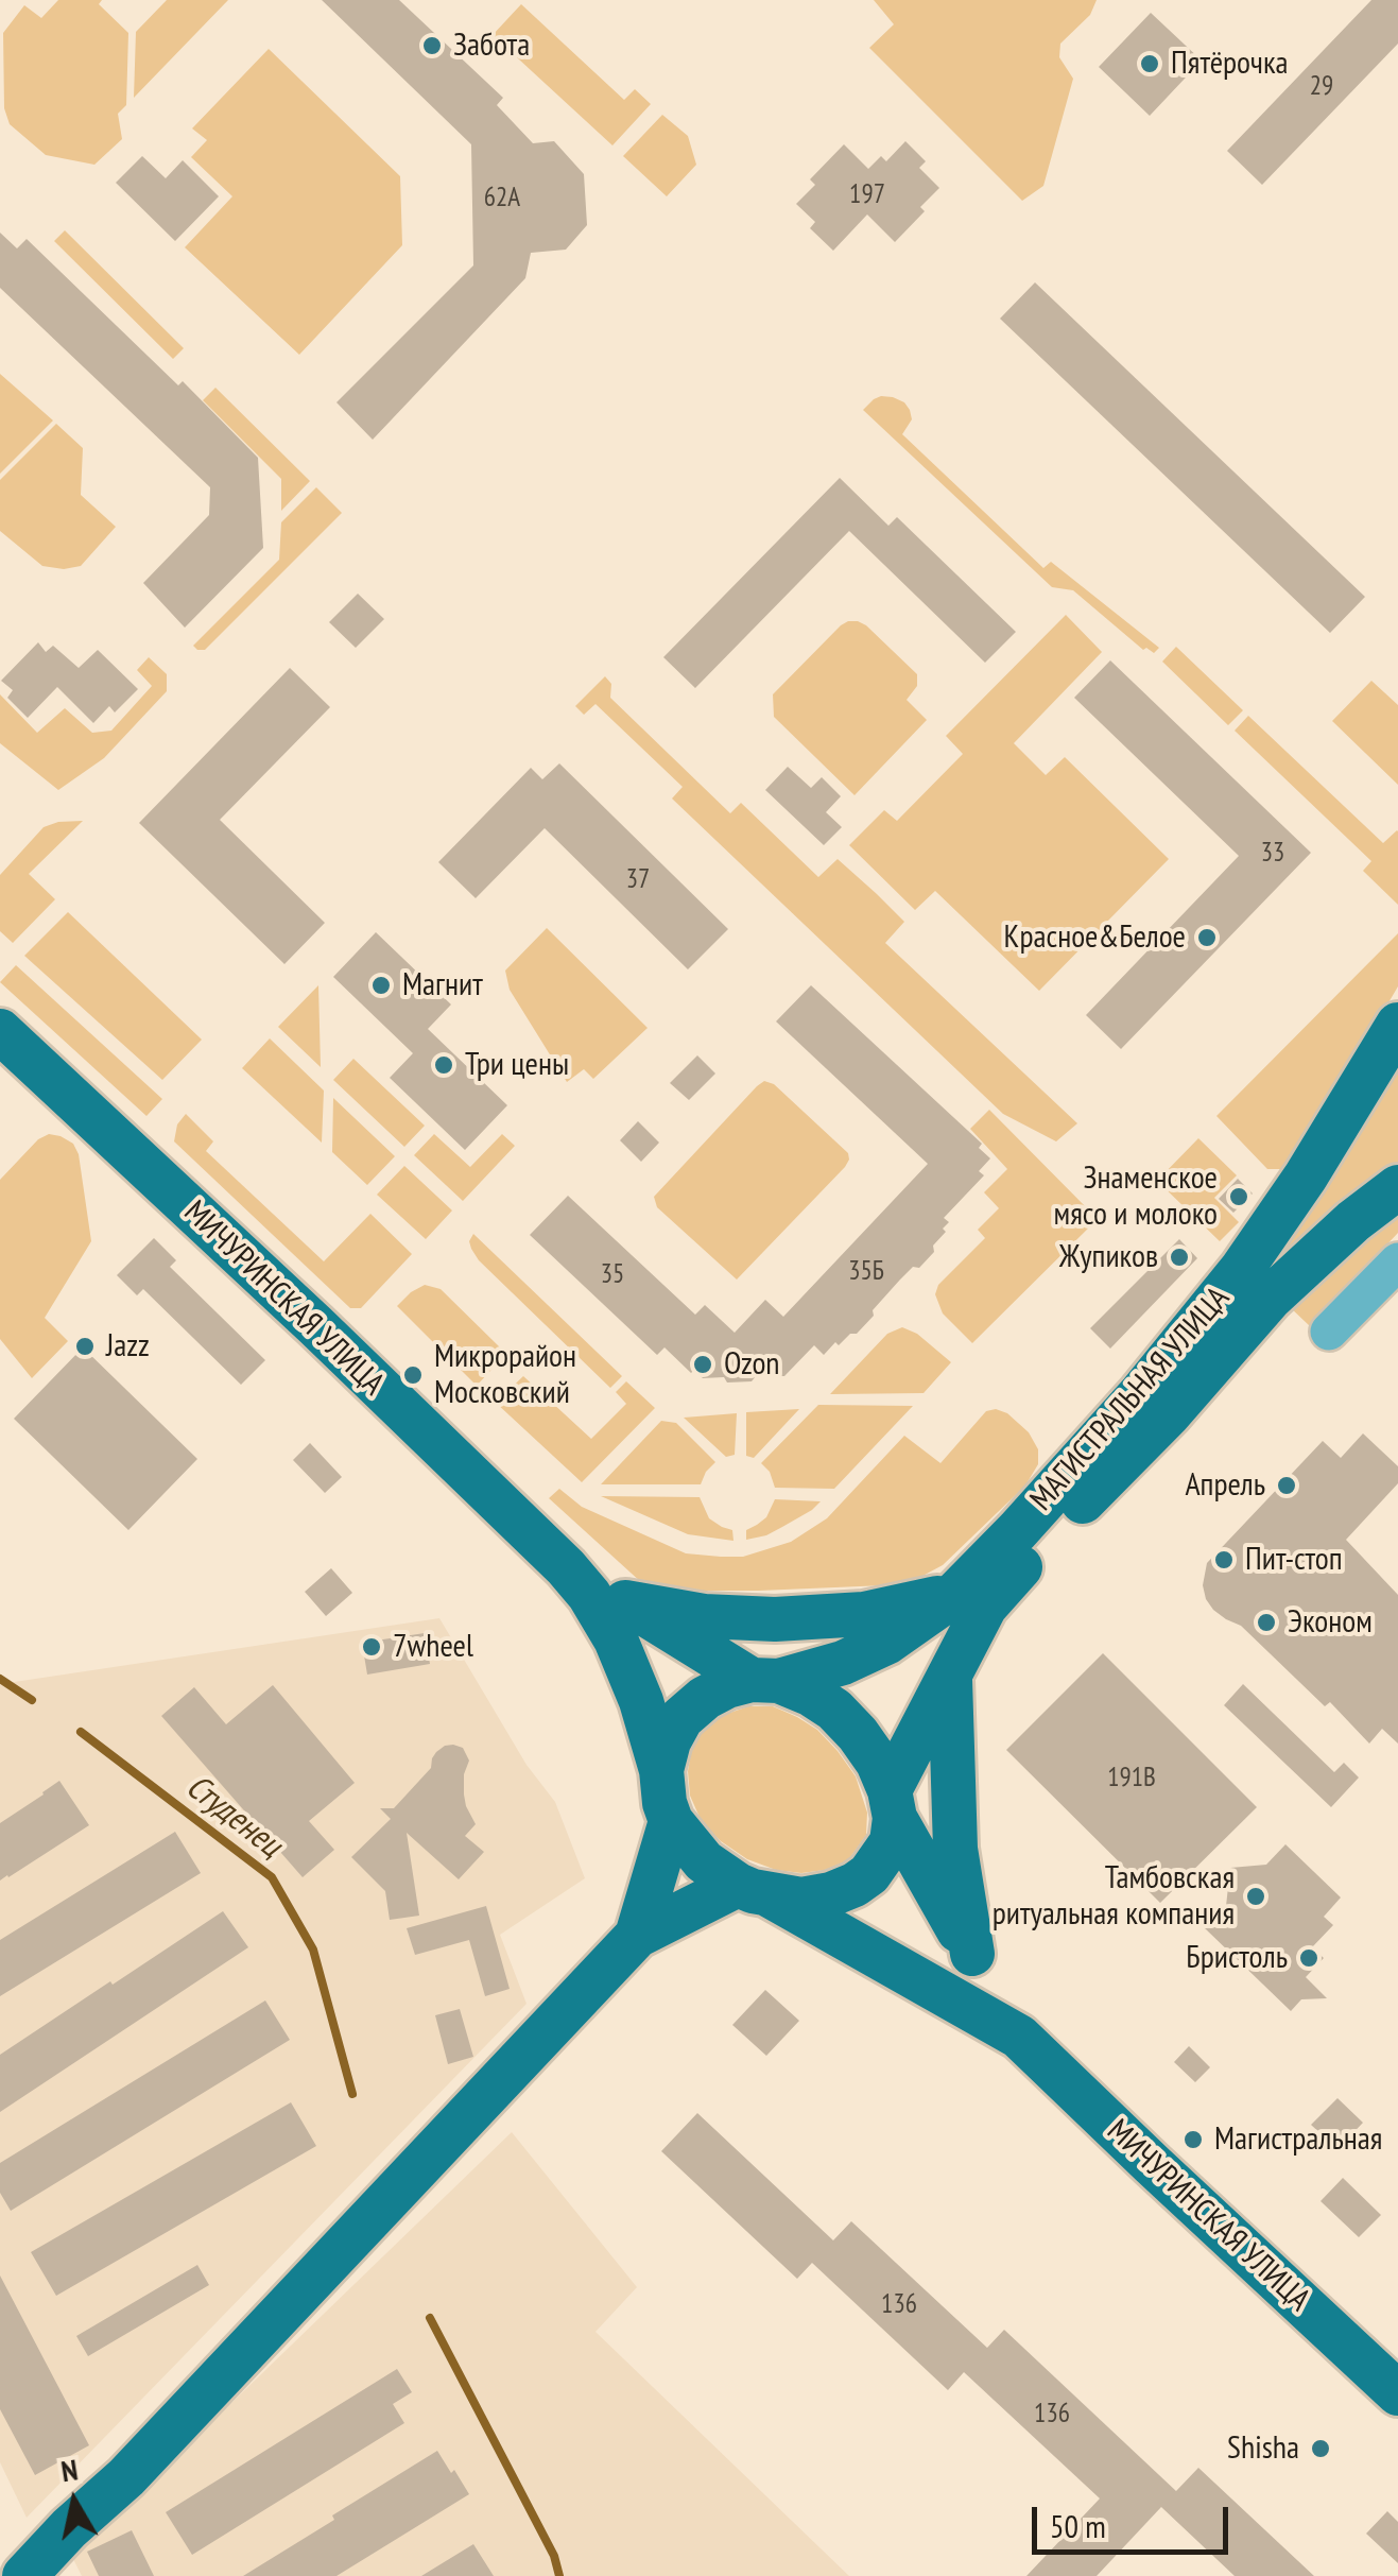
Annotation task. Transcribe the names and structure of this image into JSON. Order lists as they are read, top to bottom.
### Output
{
  "streets": {
    "main road": ["МИЧУРИНСКАЯ УЛИЦА", "МАГИСТРАЛЬНАЯ УЛИЦА"]
  },
  "crossings": [
    ["МИЧУРИНСКАЯ УЛИЦА", "МАГИСТРАЛЬНАЯ УЛИЦА"]
  ],
  "water": ["Студенец"],
  "places": [
    "Забота",
    "Пятёрочка",
    "Красное&Белое",
    "Магнит",
    "Три цены",
    "Знаменское мясо и молоко",
    "Жупиков",
    "Jazz",
    "Ozon",
    "Микрорайон Московский",
    "Апрель",
    "Пит-стоп",
    "Эконом",
    "7wheel",
    "Тамбовская ритуальная компания",
    "Бристоль",
    "Магистральная",
    "Shisha"
  ],
  "house_numbers": [
    "29",
    "197",
    "62А",
    "33",
    "37",
    "35Б",
    "35",
    "191В",
    "136",
    "136"
  ],
  "scale_bar": "50 m",
  "north": "top"
}
